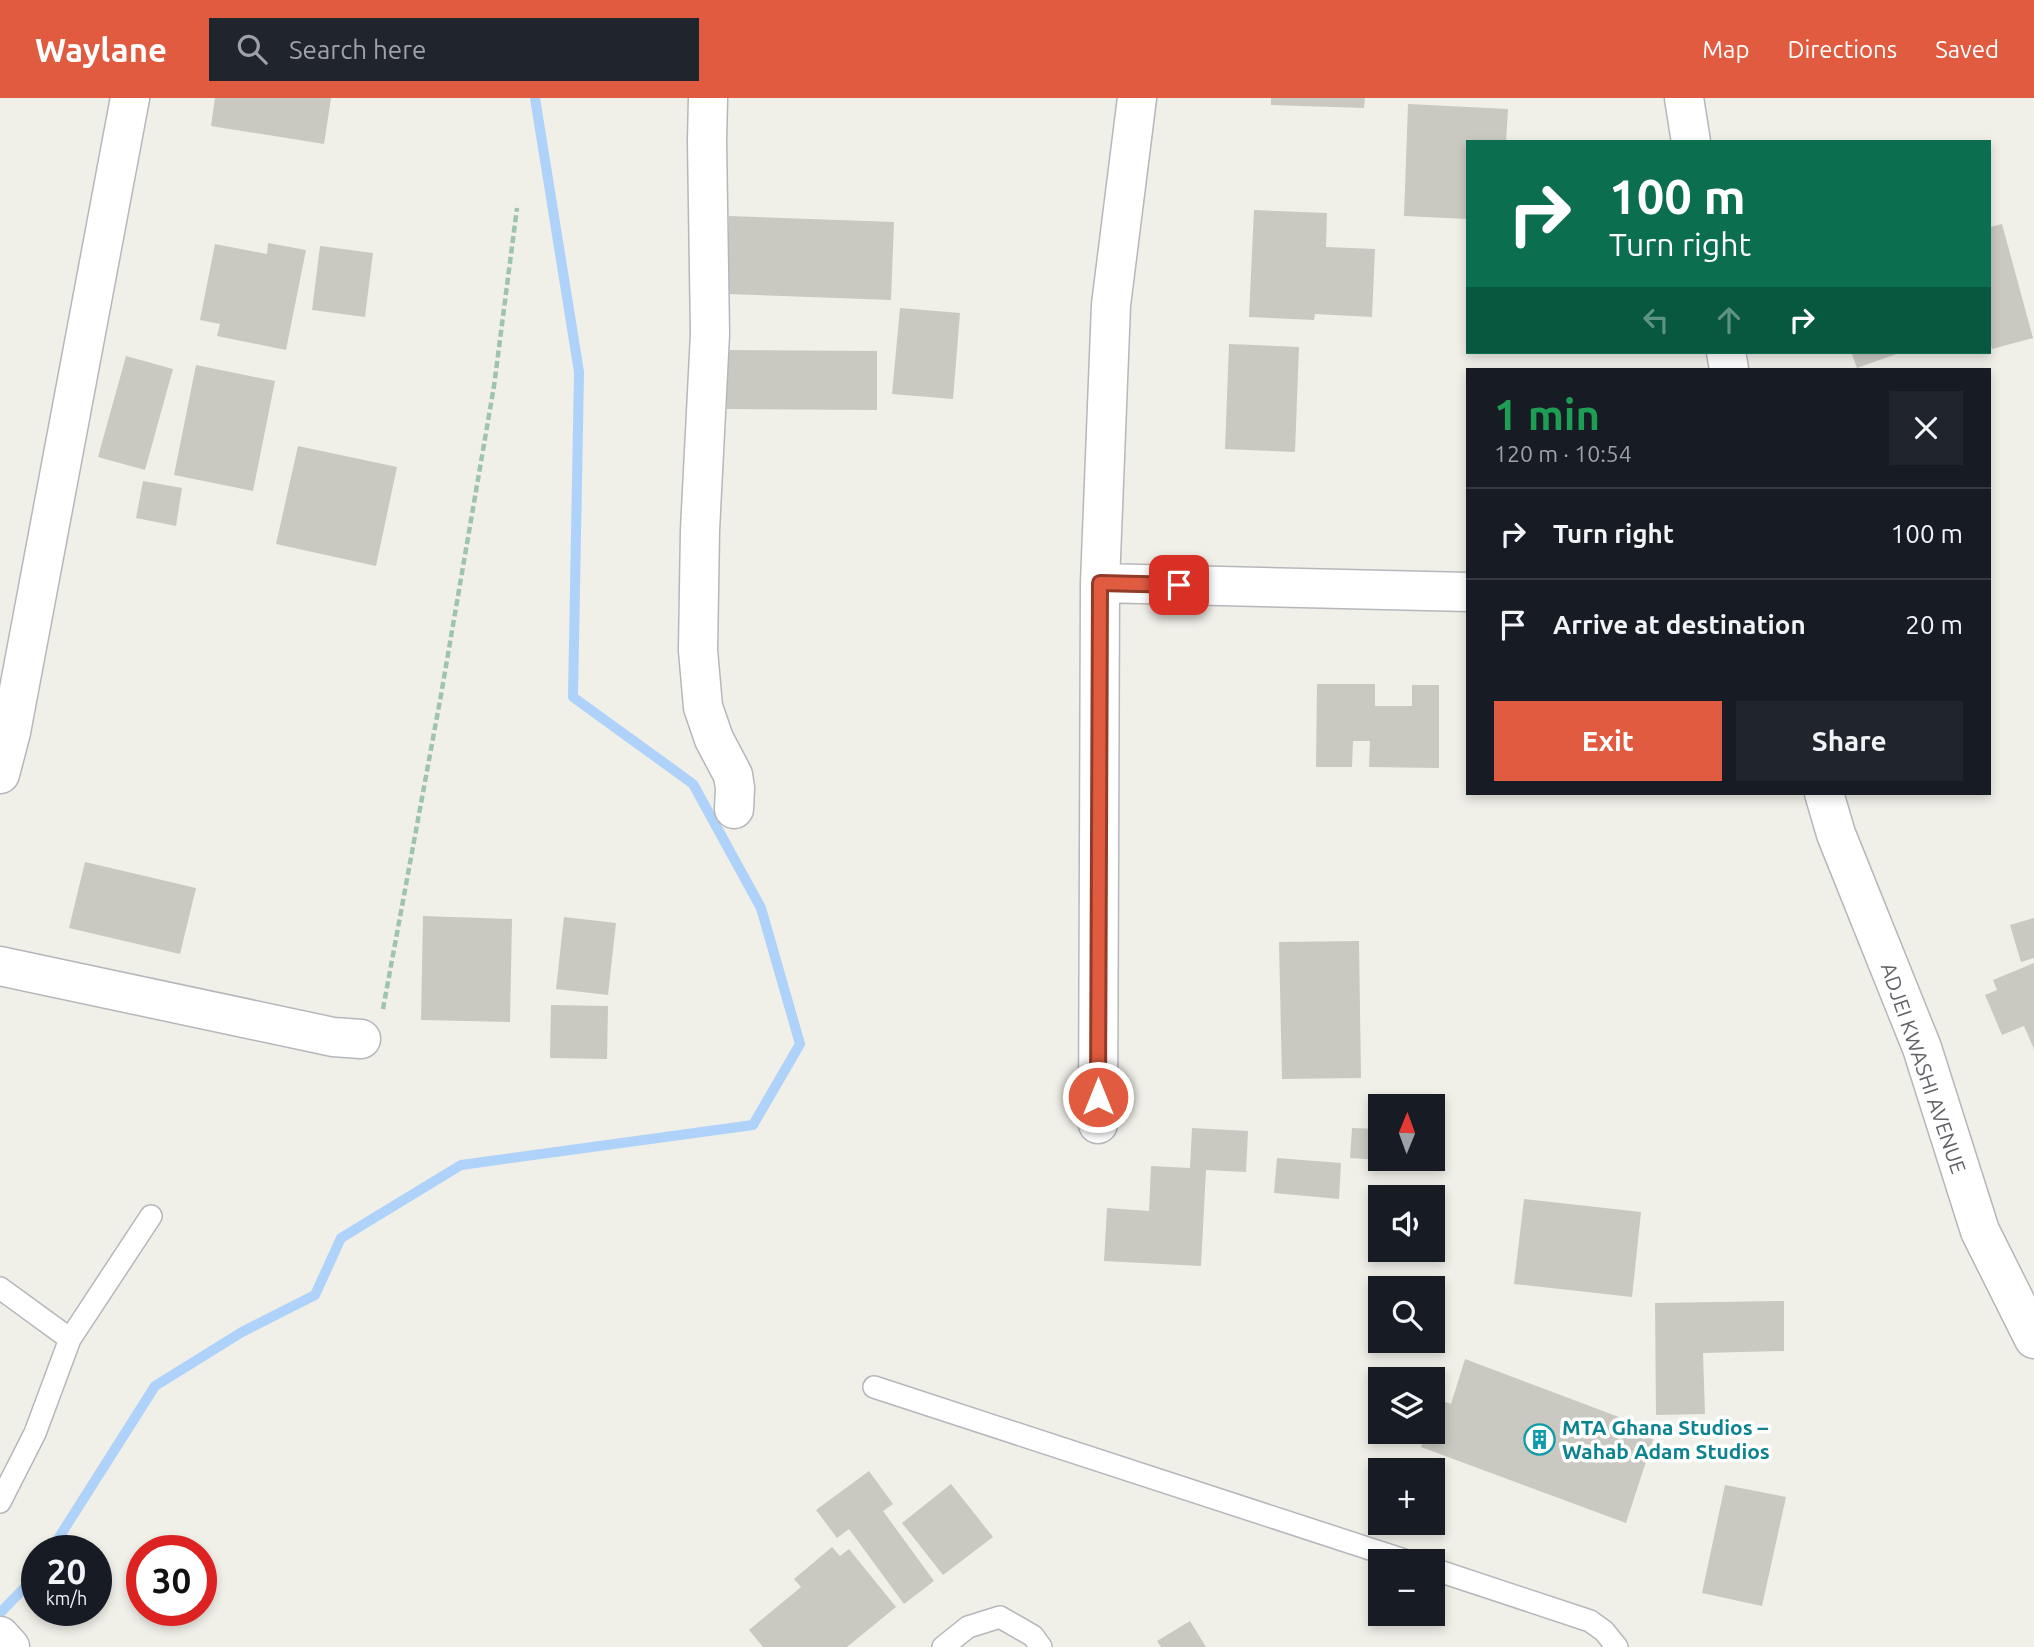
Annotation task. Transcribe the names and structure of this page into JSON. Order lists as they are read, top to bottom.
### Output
{
  "streets": {
    "street": ["ADJEI KWASHI AVENUE"]
  },
  "places": {
    "building": ["MTA Ghana Studios – Wahab Adam Studios"]
  },
  "north": "top",
  "page": {
    "header": "Waylane",
    "search": "Search here",
    "nav": ["Map", "Directions", "Saved"],
    "turn": ["100 m", "Turn right"],
    "heading": ["1 min", "120 m · 10:54"],
    "list": [
      {
        "name": "Turn right",
        "value": "100 m"
      },
      {
        "name": "Arrive at destination",
        "value": "20 m"
      }
    ],
    "buttons": ["Exit", "Share"],
    "map_buttons": ["+", "−"],
    "speed": "20 km/h",
    "limit": "30"
  }
}
